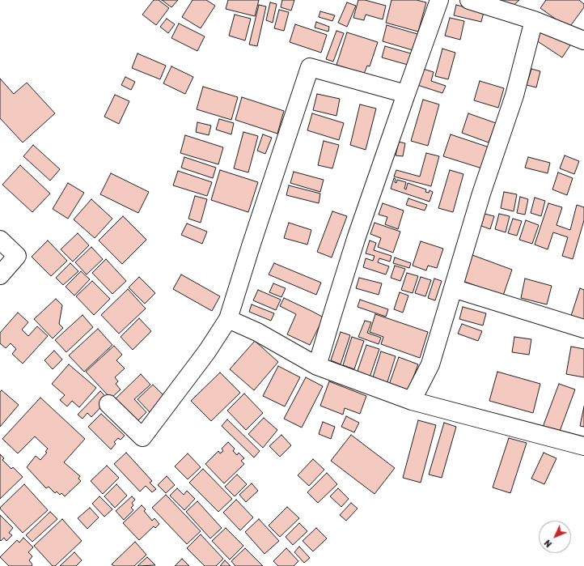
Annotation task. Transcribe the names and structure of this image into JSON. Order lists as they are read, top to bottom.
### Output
{
  "north": "bottom left"
}
